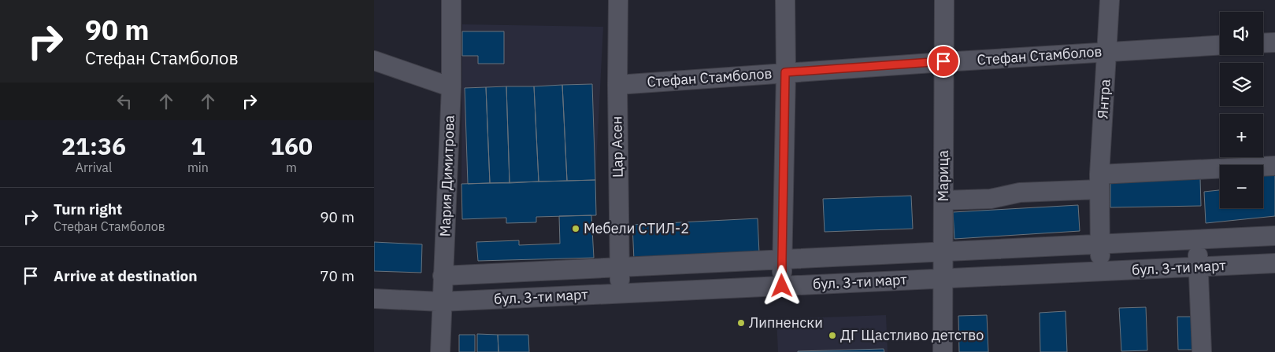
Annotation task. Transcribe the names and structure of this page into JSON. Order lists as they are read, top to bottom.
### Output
{
  "streets": {
    "street": [
      "Стефан Стамболов",
      "Янтра",
      "Цар Асен",
      "Мария Димитрова",
      "Марица",
      "бул. 3-ти март"
    ]
  },
  "crossings": [
    ["Стефан Стамболов", "Янтра"],
    ["Стефан Стамболов", "Цар Асен"],
    ["Стефан Стамболов", "Марица"],
    ["Янтра", "бул. 3-ти март"],
    ["Цар Асен", "бул. 3-ти март"],
    ["Мария Димитрова", "бул. 3-ти март"],
    ["Марица", "бул. 3-ти март"]
  ],
  "places": ["Мебели СТИЛ-2", "Липненски", "ДГ Щастливо детство"],
  "page": {
    "turn": ["90 m", "Стефан Стамболов"],
    "map_buttons": ["+", "−"],
    "eta": [
      "21:36",
      "Arrival",
      "1",
      "min",
      "160",
      "m"
    ],
    "list": [
      {
        "name": "Turn right",
        "note": "Стефан Стамболов",
        "value": "90 m"
      },
      {
        "name": "Arrive at destination",
        "value": "70 m"
      }
    ]
  }
}
